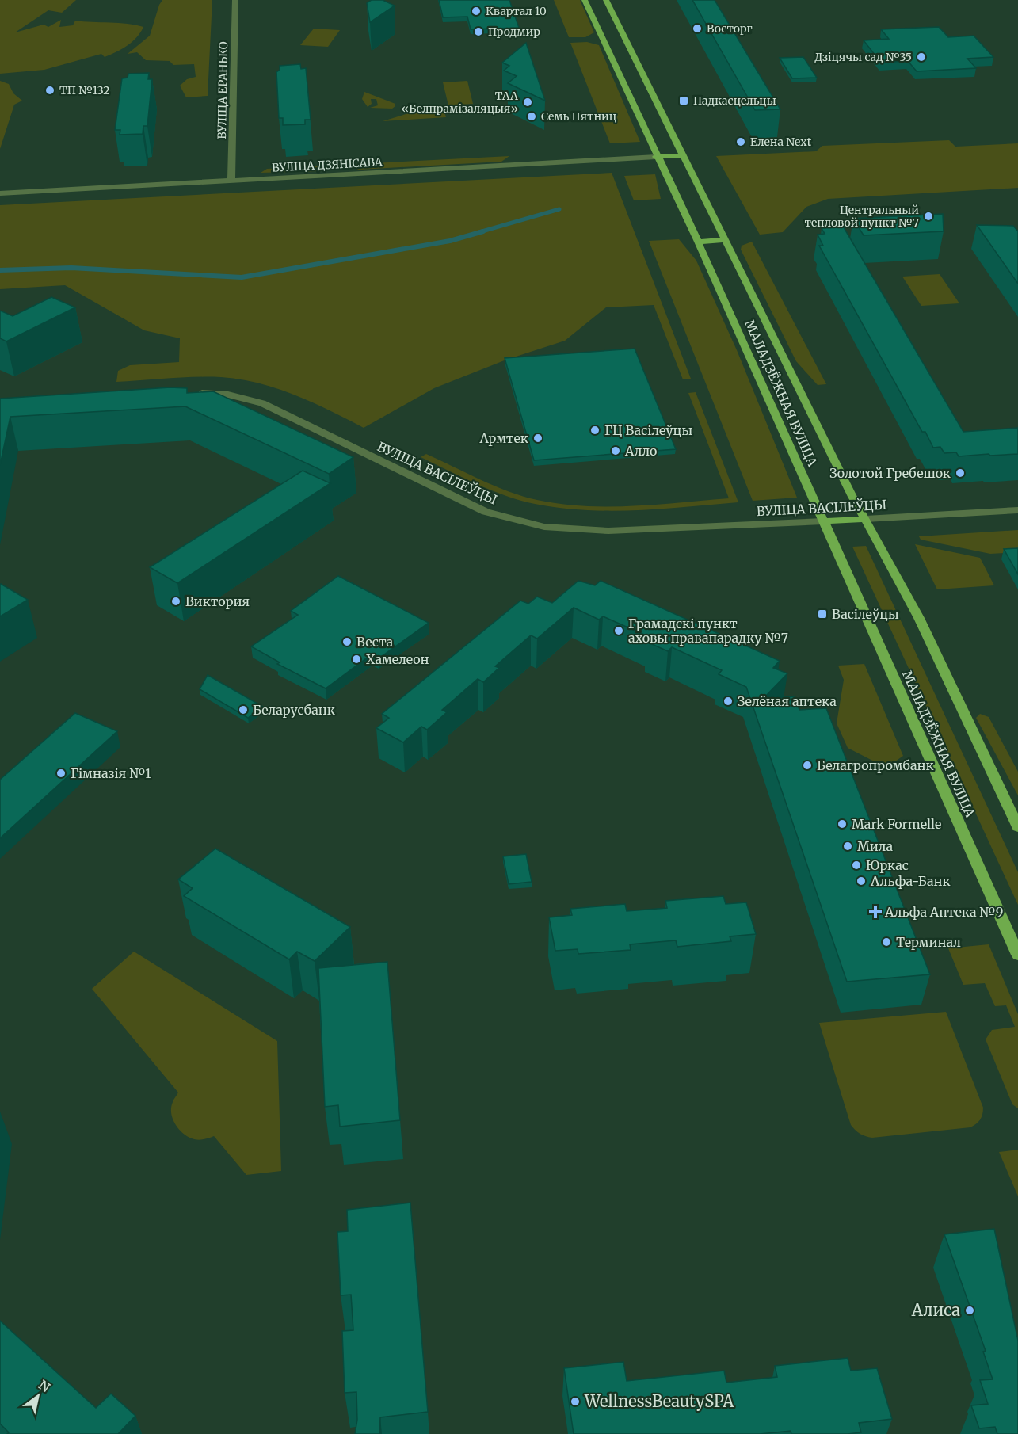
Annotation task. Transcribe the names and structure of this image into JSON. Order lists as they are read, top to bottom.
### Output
{
  "streets": {
    "main road": ["МАЛАДЗЁЖНАЯ ВУЛІЦА", "ВУЛІЦА ВАСІЛЕЎЦЫ"],
    "street": ["ВУЛІЦА ЕРАНЬКО", "ВУЛІЦА ДЗЯНІСАВА"]
  },
  "crossings": [
    ["ВУЛІЦА ЕРАНЬКО", "ВУЛІЦА ДЗЯНІСАВА"],
    ["ВУЛІЦА ДЗЯНІСАВА", "МАЛАДЗЁЖНАЯ ВУЛІЦА"],
    ["МАЛАДЗЁЖНАЯ ВУЛІЦА", "ВУЛІЦА ВАСІЛЕЎЦЫ"]
  ],
  "places": {
    "other": [
      "Квартал 10",
      "Восторг",
      "Продмир",
      "Дзіцячы сад №35",
      "ТП №132",
      "ТАА «Белпрамізаляцыя»",
      "Семь Пятниц",
      "Елена Next",
      "Центральный тепловой пункт №7",
      "ГЦ Васілеўцы",
      "Армтек",
      "Алло",
      "Золотой Гребешок",
      "Виктория",
      "Грамадскі пункт аховы правапарадку №7",
      "Веста",
      "Хамелеон",
      "Зелёная аптека",
      "Беларусбанк",
      "Белагропромбанк",
      "Гімназія №1",
      "Mark Formelle",
      "Мила",
      "Юркас",
      "Альфа-Банк",
      "Терминал",
      "Алиса",
      "WellnessBeautySPA"
    ],
    "transit": ["Падкасцельцы", "Васілеўцы"],
    "health": ["Альфа Аптека №9"]
  },
  "north": "top right"
}
